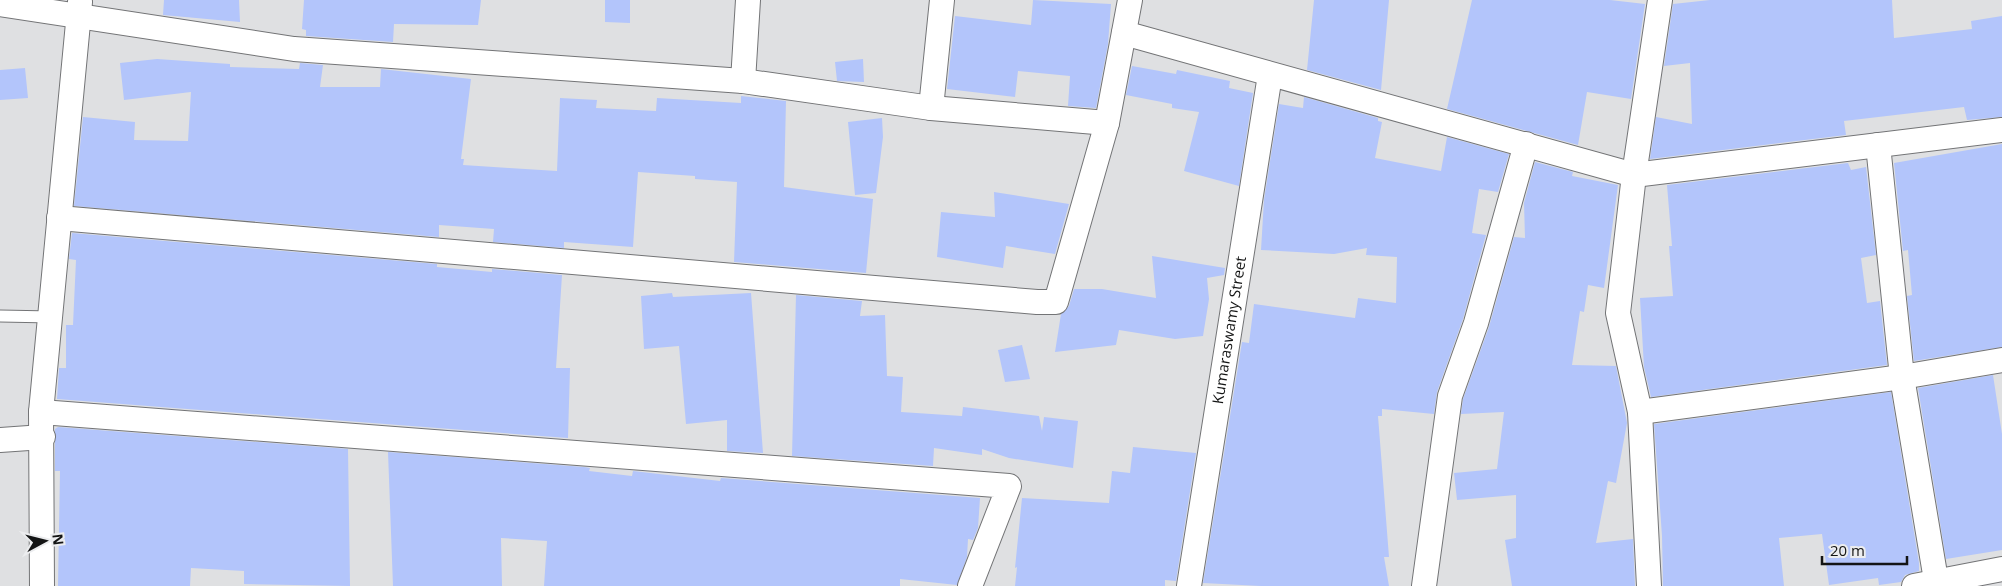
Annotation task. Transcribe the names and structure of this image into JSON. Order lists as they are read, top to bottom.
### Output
{
  "streets": {
    "street": ["Kumaraswamy Street"]
  },
  "scale_bar": "20 m",
  "north": "right"
}
